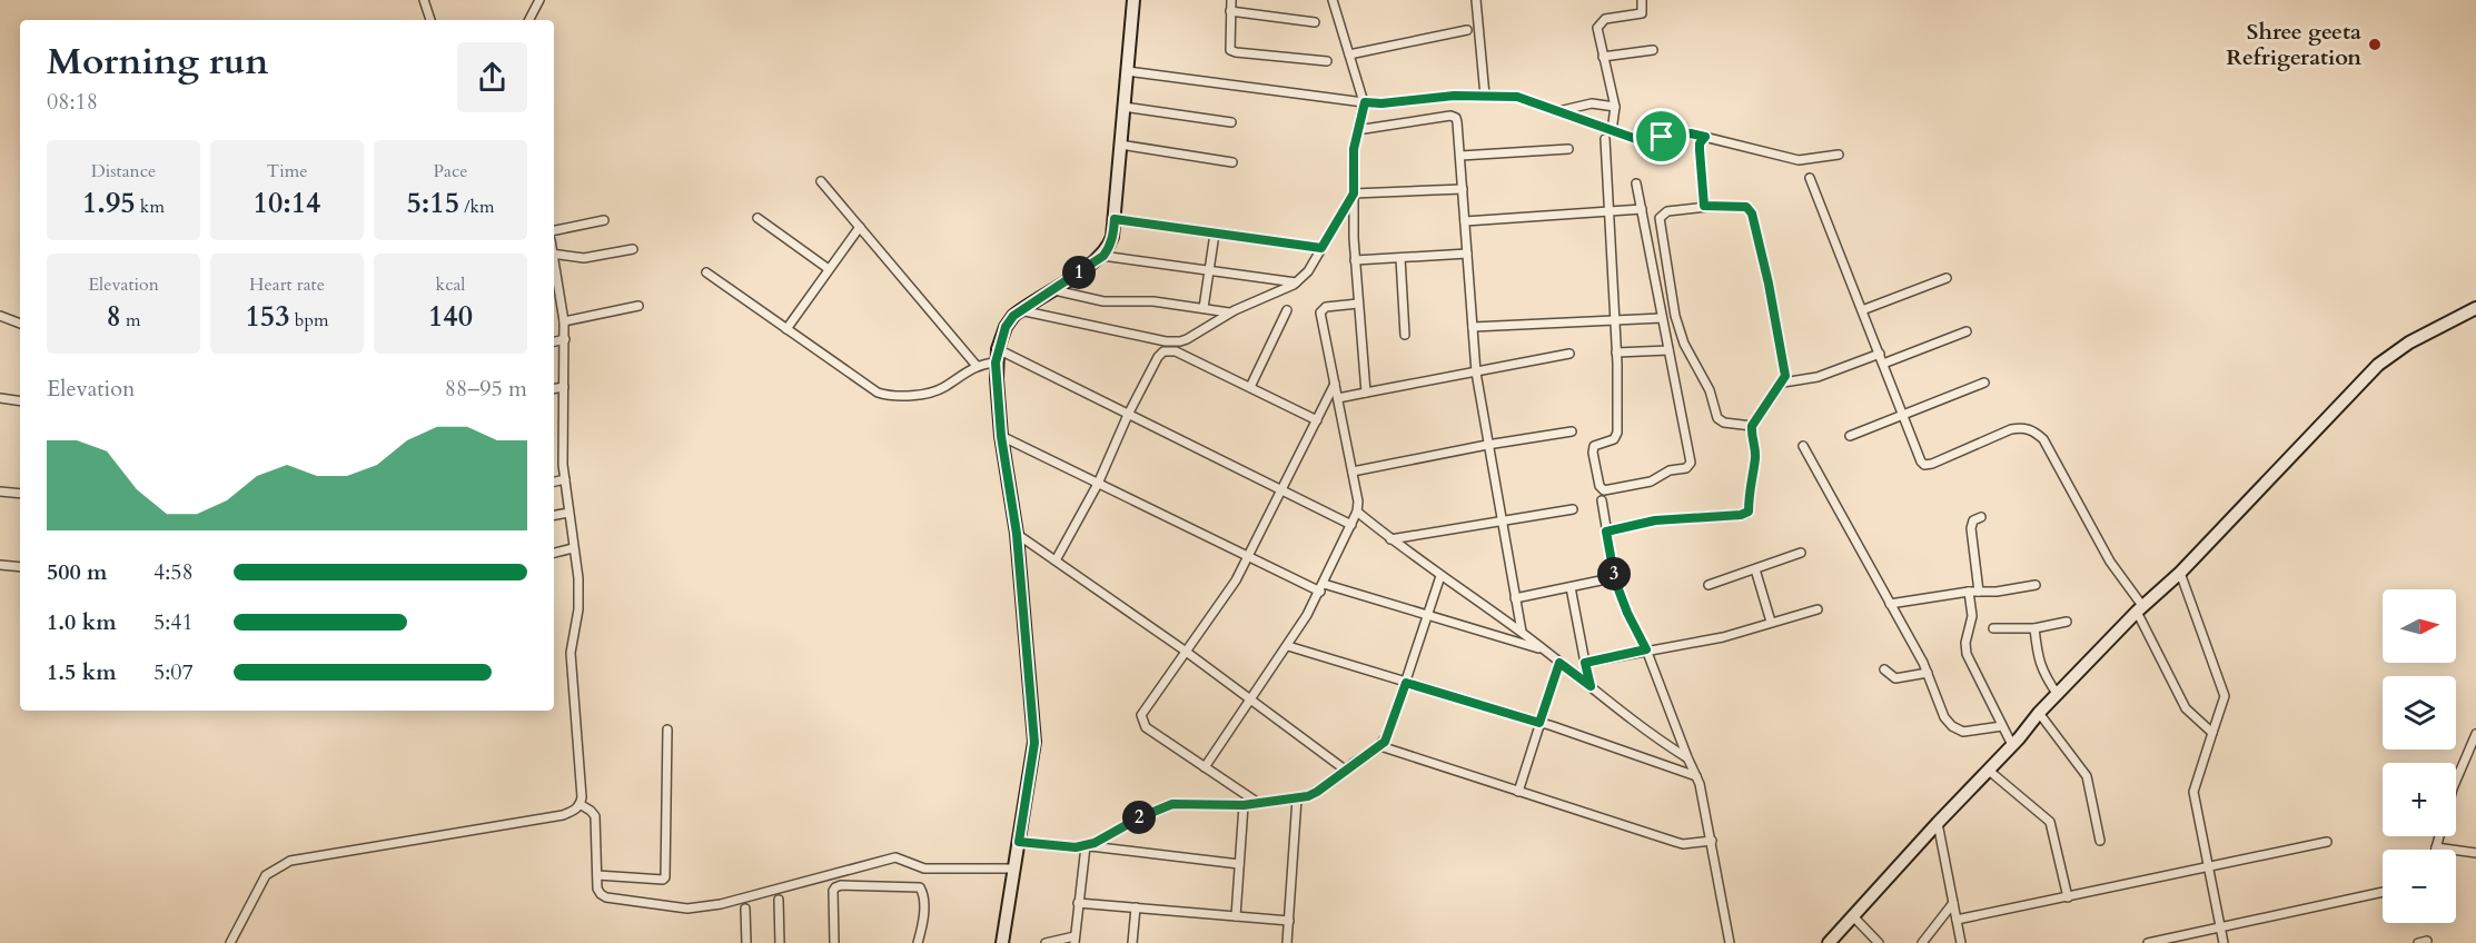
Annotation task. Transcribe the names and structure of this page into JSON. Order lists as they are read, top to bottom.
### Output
{
  "places": ["Shree geeta Refrigeration"],
  "north": "right",
  "page": {
    "heading": ["Morning run", "08:18"],
    "stats": [
      ["Distance", "1.95 km"],
      ["Time", "10:14"],
      ["Pace", "5:15 /km"],
      ["Elevation", "8 m"],
      ["Heart rate", "153 bpm"],
      ["kcal", "140"]
    ],
    "pins": ["1", "3", "2"],
    "chart": ["Elevation", "88–95 m"],
    "list": [
      {
        "name": "500 m",
        "note": "4:58"
      },
      {
        "name": "1.0 km",
        "note": "5:41"
      },
      {
        "name": "1.5 km",
        "note": "5:07"
      }
    ],
    "map_buttons": ["+", "−"]
  }
}
